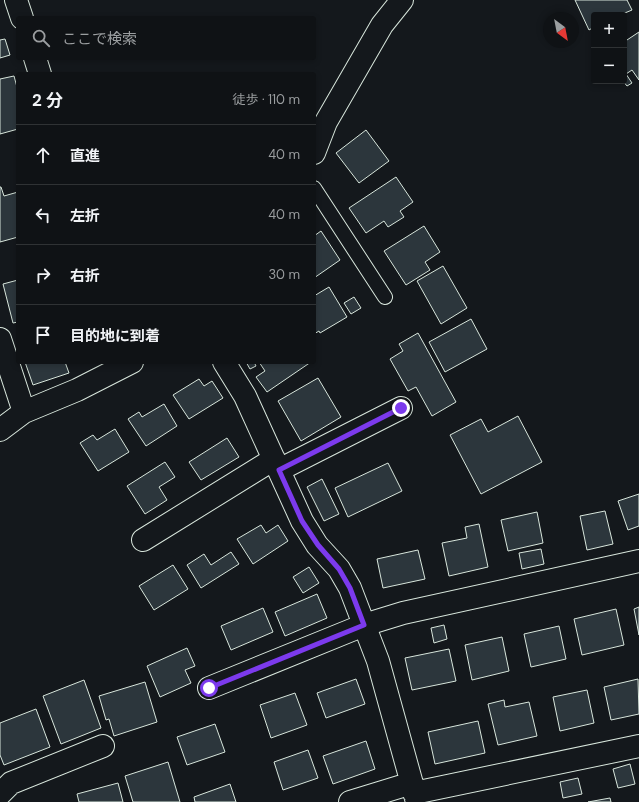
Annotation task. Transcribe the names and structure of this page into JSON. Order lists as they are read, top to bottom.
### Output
{
  "north": "bottom right",
  "page": {
    "map_buttons": ["+", "−"],
    "search": "ここで検索",
    "heading": ["2 分", "徒歩 · 110 m"],
    "list": [
      ["直進", "40 m"],
      ["左折", "40 m"],
      ["右折", "30 m"],
      "目的地に到着"
    ]
  }
}
